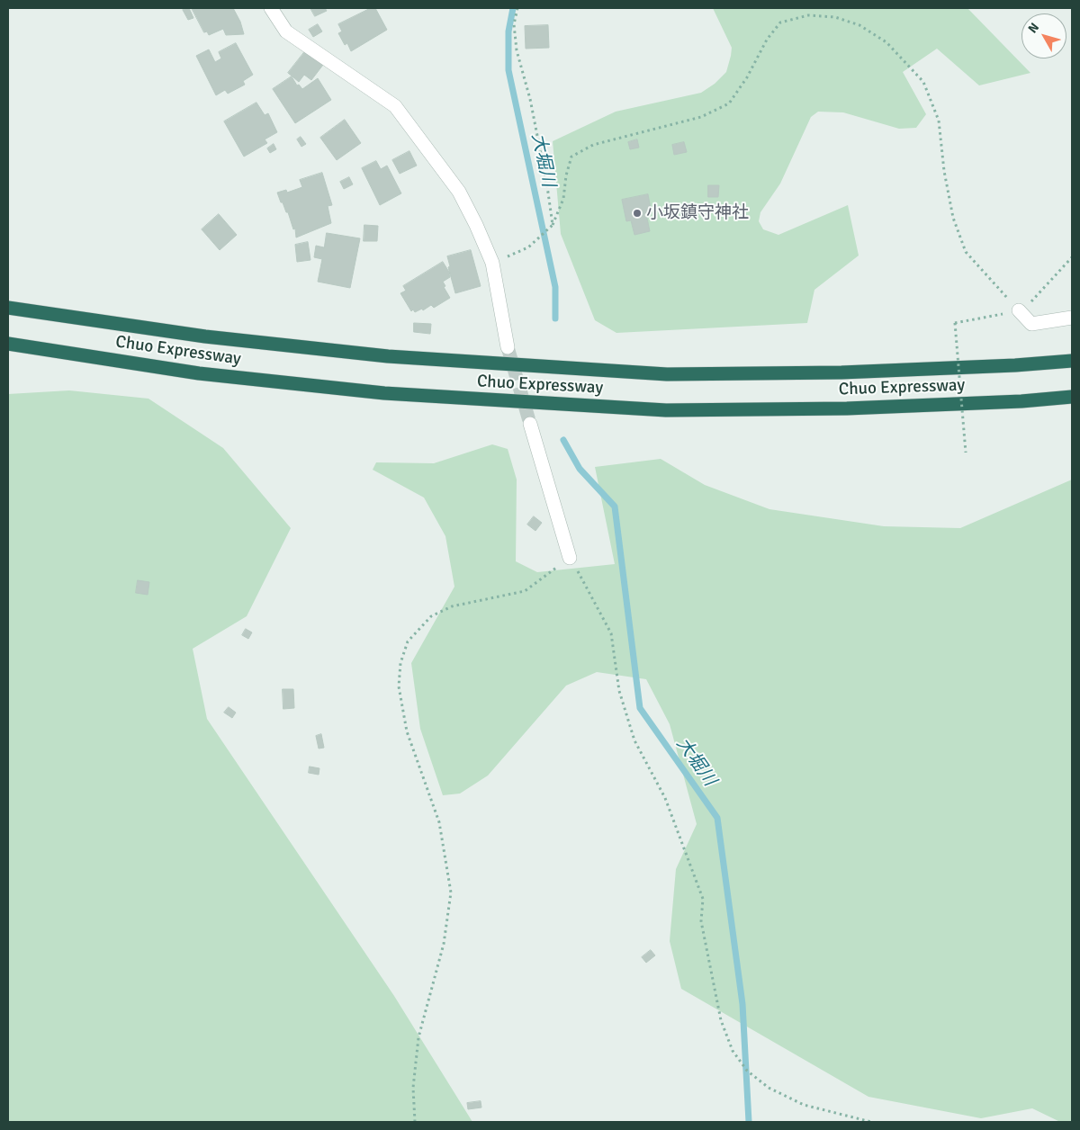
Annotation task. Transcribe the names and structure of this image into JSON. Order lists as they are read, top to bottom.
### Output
{
  "streets": {
    "highway": ["Chuo Expressway"]
  },
  "water": ["大堀川"],
  "places": ["小坂鎮守神社"],
  "north": "top left"
}
